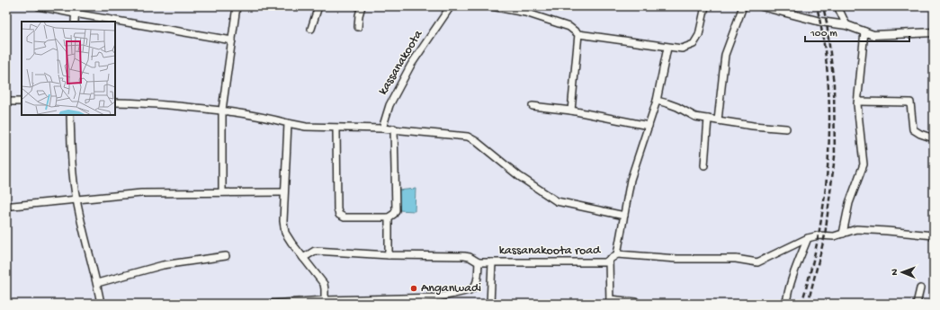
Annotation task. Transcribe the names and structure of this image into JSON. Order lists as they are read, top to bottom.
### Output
{
  "streets": {
    "street": ["kassanakoota", "kassanakoota road"]
  },
  "places": ["Anganwadi"],
  "scale_bar": "100 m",
  "north": "left"
}
